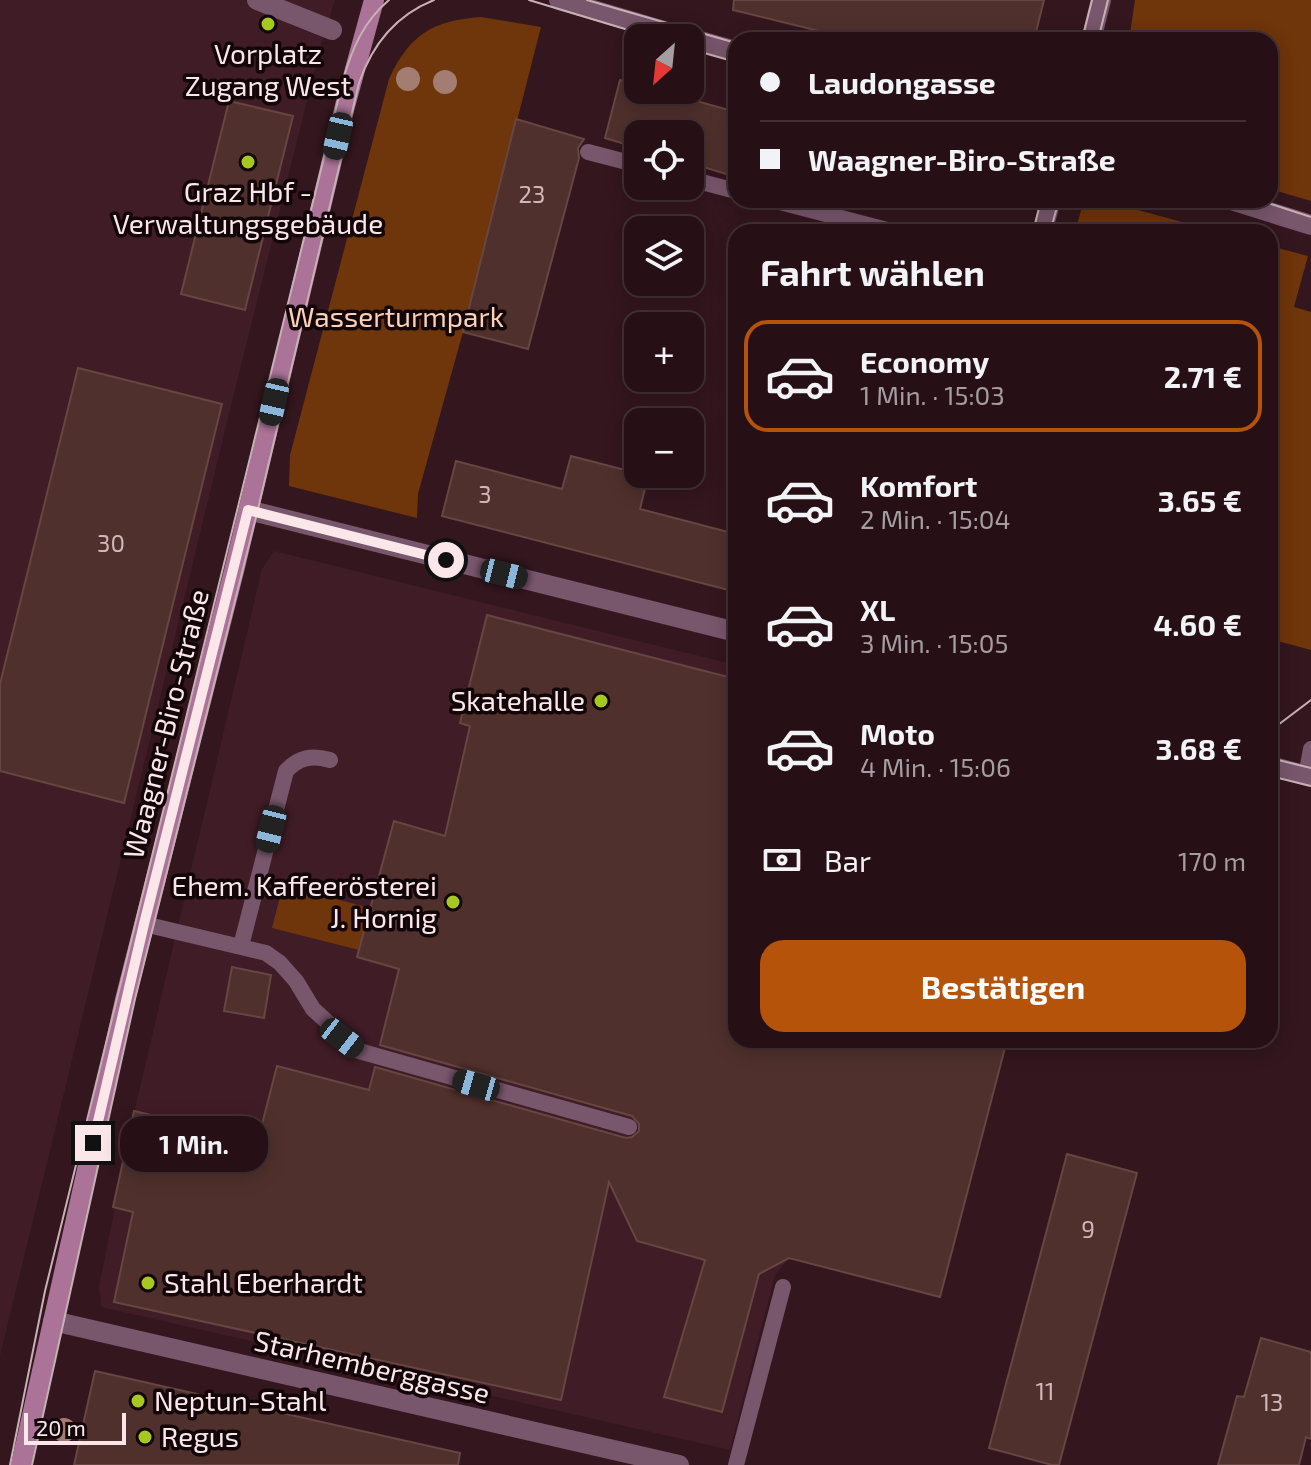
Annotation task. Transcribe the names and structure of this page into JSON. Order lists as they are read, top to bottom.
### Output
{
  "streets": {
    "street": ["Waagner-Biro-Straße", "Starhemberggasse"]
  },
  "crossings": [
    ["Waagner-Biro-Straße", "Starhemberggasse"]
  ],
  "parks": ["Wasserturmpark"],
  "places": [
    "Vorplatz Zugang West",
    "Graz Hbf - Verwaltungsgebäude",
    "Skatehalle",
    "Ehem. Kaffeerösterei J. Hornig",
    "Stahl Eberhardt",
    "Neptun-Stahl",
    "Regus"
  ],
  "house_numbers": [
    "23",
    "3",
    "30",
    "9",
    "11",
    "13"
  ],
  "scale_bar": "20 m",
  "north": "bottom left",
  "page": {
    "map_buttons": ["+", "−"],
    "banner": ["Laudongasse", "Waagner-Biro-Straße"],
    "heading": "Fahrt wählen",
    "list": [
      {
        "name": "Economy",
        "note": "1 Min. · 15:03",
        "value": "2.71 €"
      },
      {
        "name": "Komfort",
        "note": "2 Min. · 15:04",
        "value": "3.65 €"
      },
      {
        "name": "XL",
        "note": "3 Min. · 15:05",
        "value": "4.60 €"
      },
      {
        "name": "Moto",
        "note": "4 Min. · 15:06",
        "value": "3.68 €"
      }
    ],
    "pay": ["Bar", "170 m"],
    "buttons": "Bestätigen",
    "bubble": "1 Min.",
    "scale": "20 m"
  }
}
